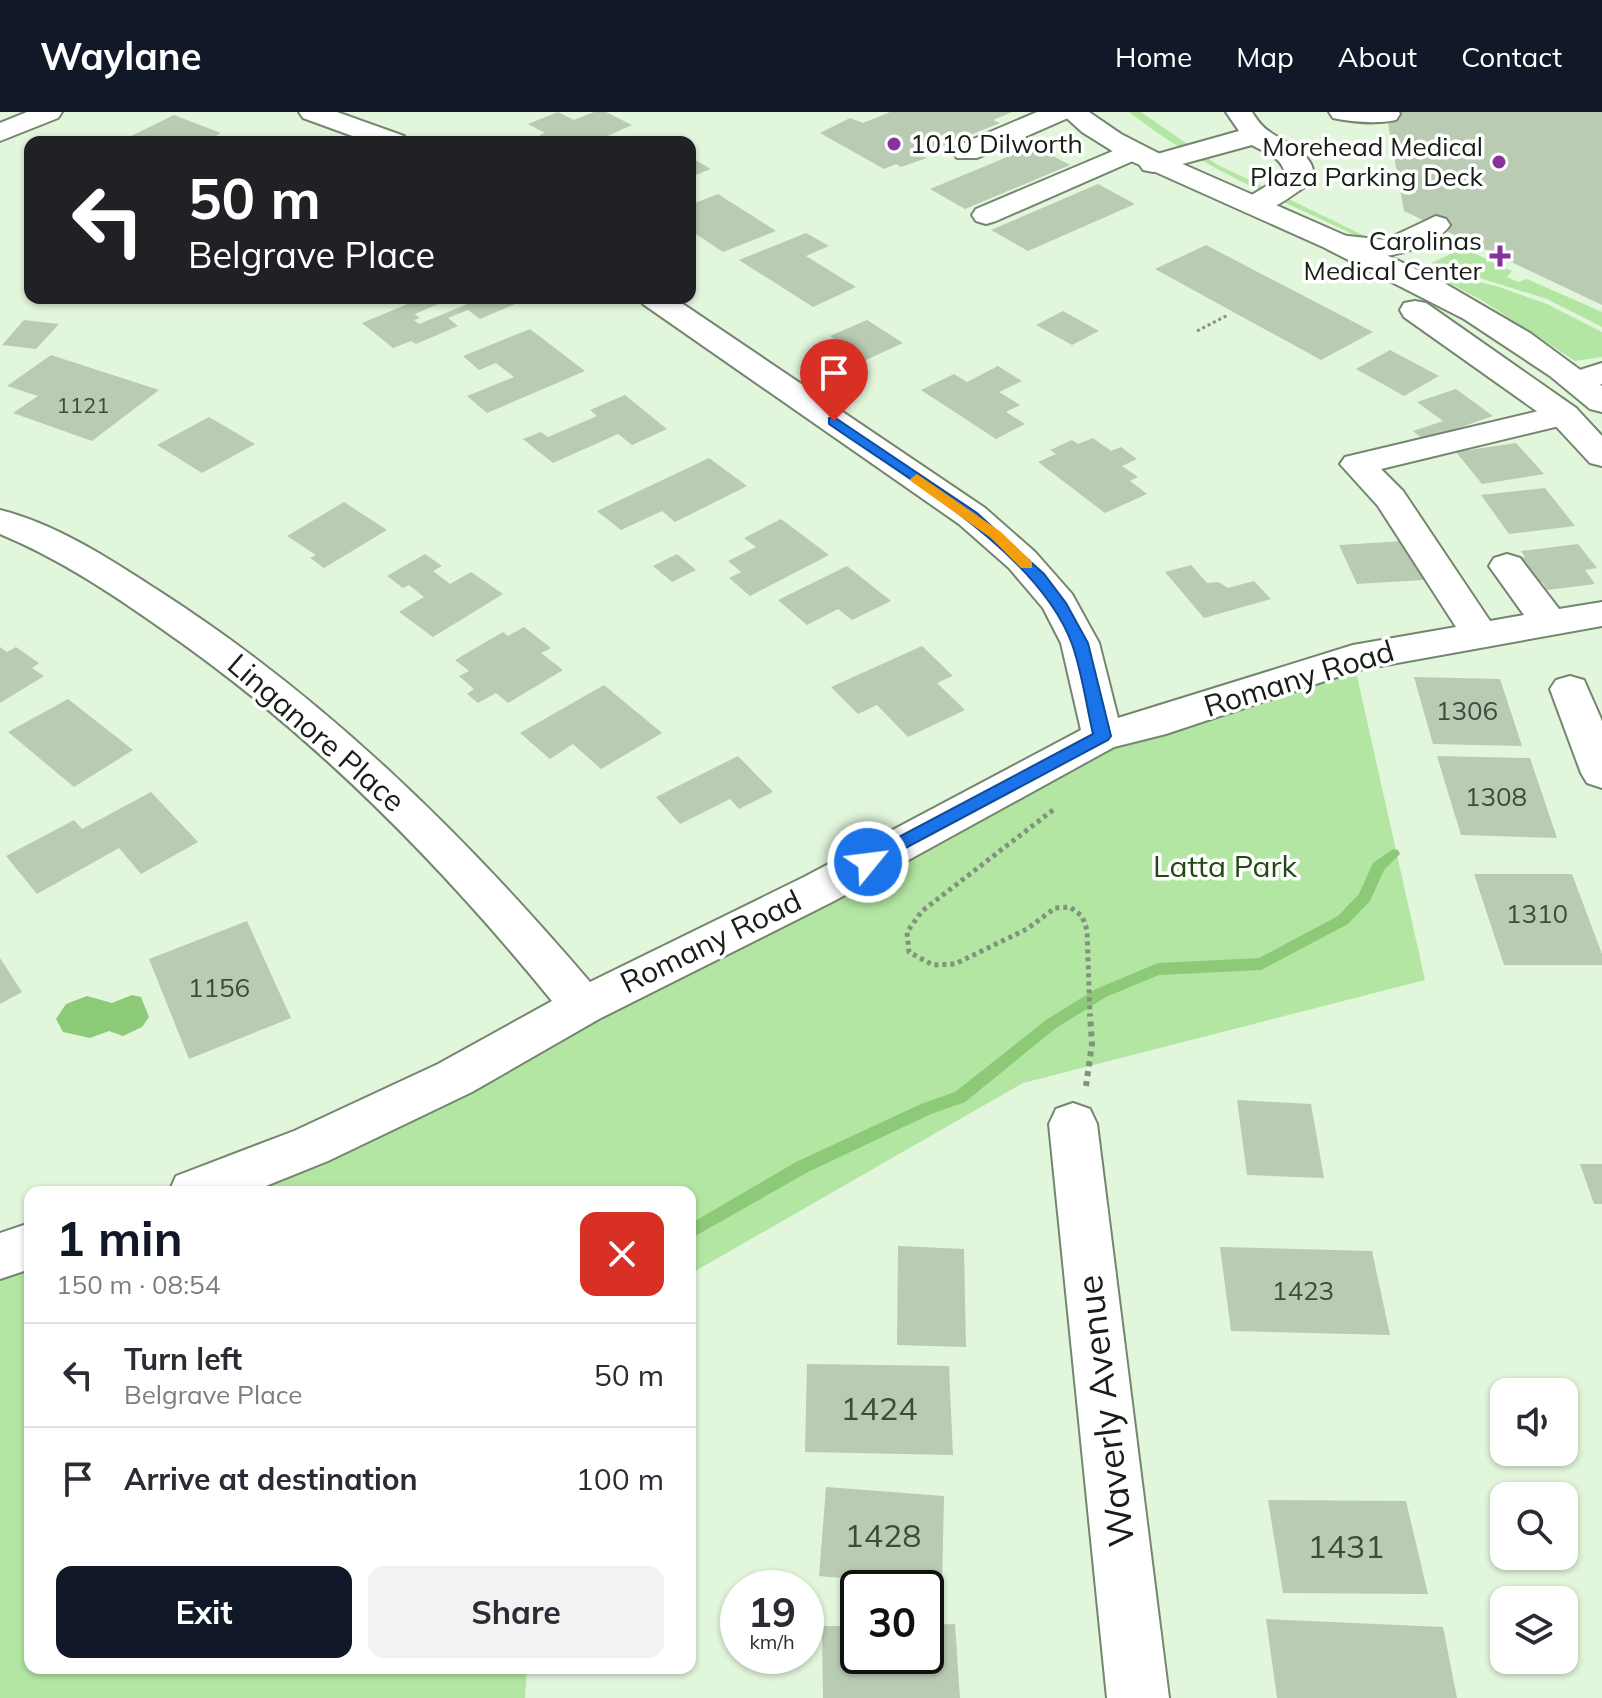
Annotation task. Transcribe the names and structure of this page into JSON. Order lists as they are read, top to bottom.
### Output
{
  "streets": {
    "street": ["Romany Road", "Linganore Place", "Waverly Avenue"]
  },
  "crossings": [
    ["Romany Road", "Linganore Place"]
  ],
  "parks": ["Latta Park"],
  "places": {
    "other": ["1010 Dilworth", "Morehead Medical Plaza Parking Deck"],
    "health": ["Carolinas Medical Center"]
  },
  "house_numbers": [
    "1121",
    "1306",
    "1308",
    "1310",
    "1156",
    "1423",
    "1424",
    "1428",
    "1431"
  ],
  "page": {
    "header": "Waylane",
    "nav": [
      "Home",
      "Map",
      "About",
      "Contact"
    ],
    "turn": ["50 m", "Belgrave Place"],
    "heading": ["1 min", "150 m · 08:54"],
    "list": [
      {
        "name": "Turn left",
        "note": "Belgrave Place",
        "value": "50 m"
      },
      {
        "name": "Arrive at destination",
        "value": "100 m"
      }
    ],
    "buttons": ["Exit", "Share"],
    "speed": "19 km/h",
    "limit": "30"
  }
}
